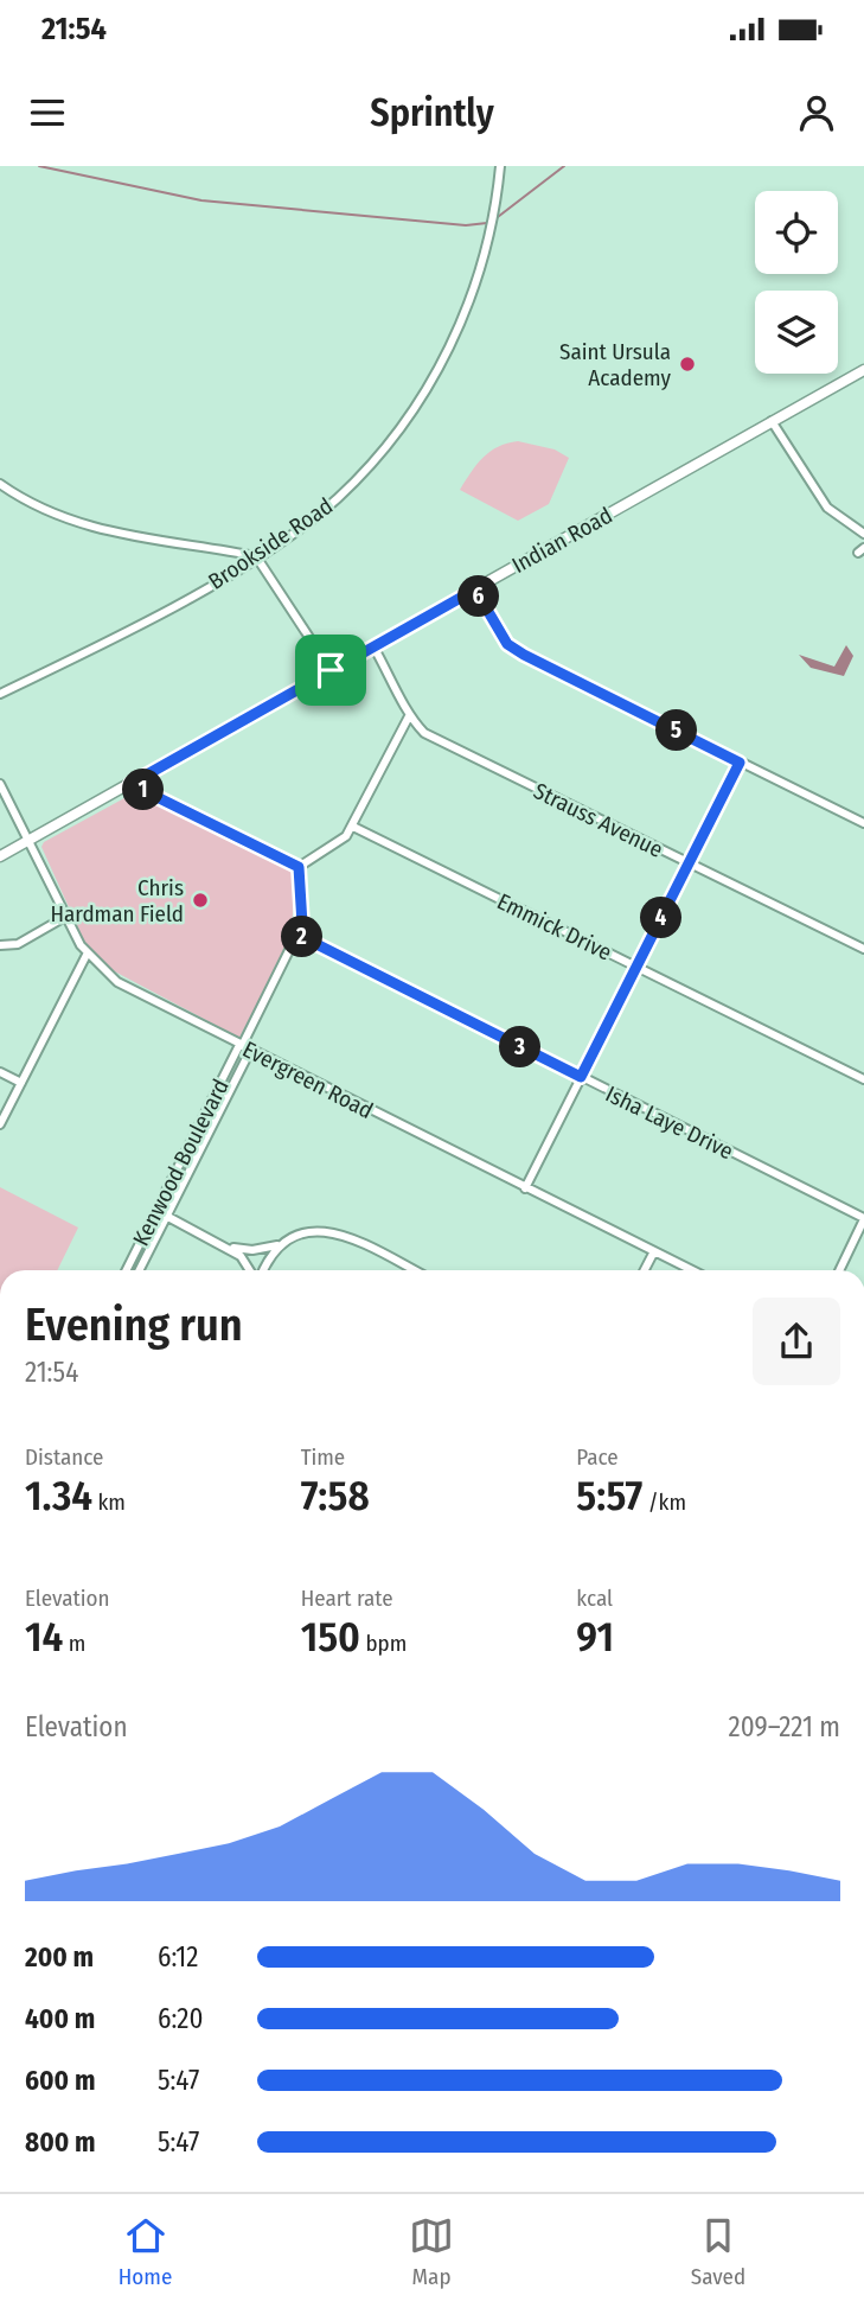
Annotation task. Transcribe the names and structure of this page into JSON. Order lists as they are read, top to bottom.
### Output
{
  "streets": {
    "street": [
      "Indian Road",
      "Brookside Road",
      "Strauss Avenue",
      "Emmick Drive",
      "Evergreen Road",
      "Isha Laye Drive",
      "Kenwood Boulevard"
    ]
  },
  "crossings": [
    ["Indian Road", "Strauss Avenue"],
    ["Indian Road", "Evergreen Road"],
    ["Evergreen Road", "Kenwood Boulevard"]
  ],
  "places": ["Saint Ursula Academy", "Chris Hardman Field"],
  "page": {
    "status": "21:54",
    "header": "Sprintly",
    "pins": [
      "6",
      "5",
      "1",
      "4",
      "2",
      "3"
    ],
    "heading": ["Evening run", "21:54"],
    "stats": [
      ["Distance", "1.34 km"],
      ["Time", "7:58"],
      ["Pace", "5:57 /km"],
      ["Elevation", "14 m"],
      ["Heart rate", "150 bpm"],
      ["kcal", "91"]
    ],
    "chart": ["Elevation", "209–221 m"],
    "list": [
      {
        "name": "200 m",
        "note": "6:12"
      },
      {
        "name": "400 m",
        "note": "6:20"
      },
      {
        "name": "600 m",
        "note": "5:47"
      },
      {
        "name": "800 m",
        "note": "5:47"
      }
    ],
    "tabs": ["Home", "Map", "Saved"]
  }
}
